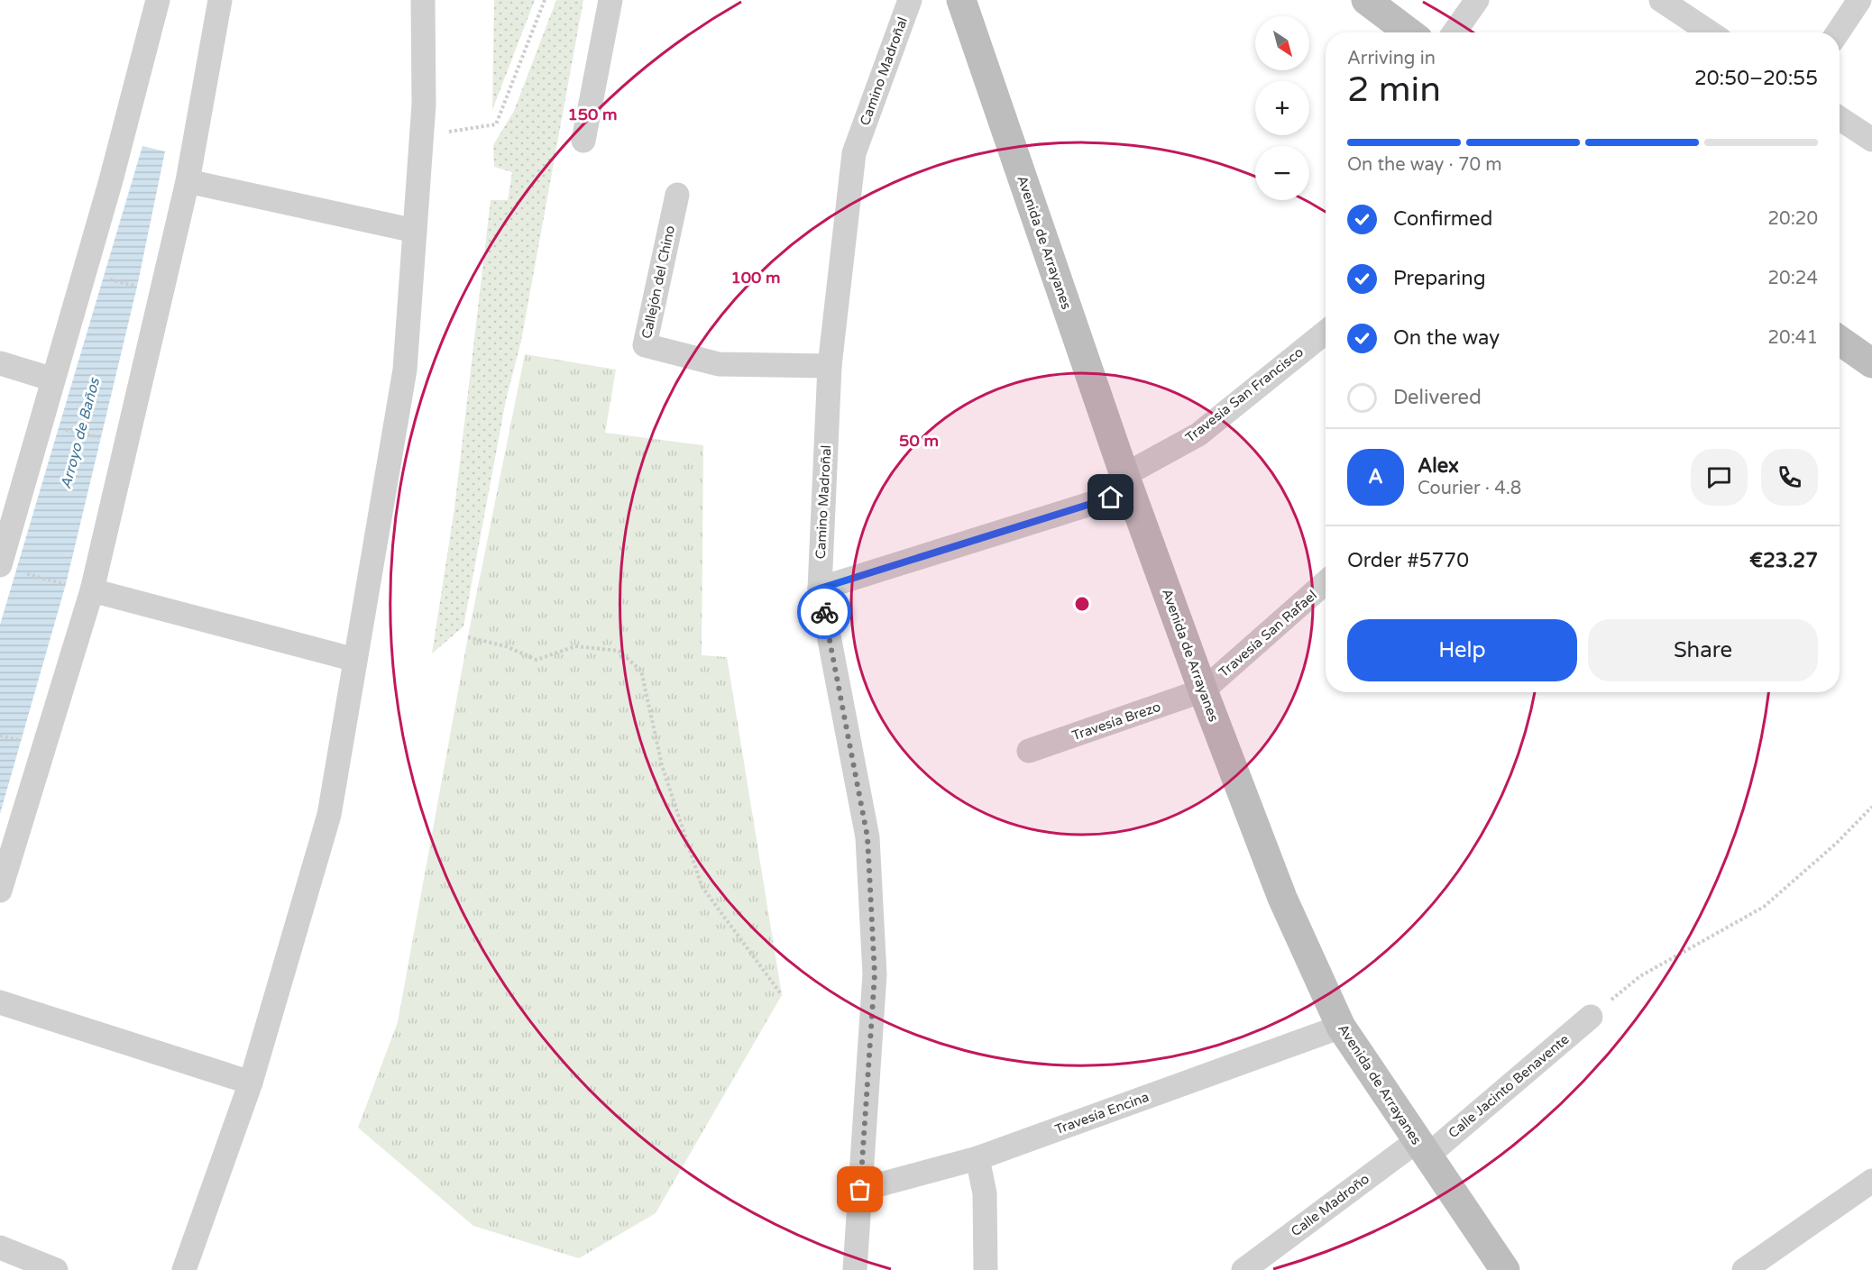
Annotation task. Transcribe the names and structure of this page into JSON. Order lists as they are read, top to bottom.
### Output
{
  "streets": {
    "street": [
      "Camino Madroñal",
      "Avenida de Arrayanes",
      "Callejón del Chino",
      "Travesía San Francisco",
      "Travesía San Rafael",
      "Travesía Brezo",
      "Calle Jacinto Benavente",
      "Travesía Encina",
      "Calle Madroño"
    ]
  },
  "crossings": [
    ["Camino Madroñal", "Callejón del Chino"],
    ["Camino Madroñal", "Travesía San Francisco"],
    ["Camino Madroñal", "Travesía Encina"],
    ["Avenida de Arrayanes", "Travesía San Francisco"],
    ["Avenida de Arrayanes", "Travesía San Rafael"],
    ["Avenida de Arrayanes", "Travesía Brezo"],
    ["Avenida de Arrayanes", "Calle Jacinto Benavente"],
    ["Avenida de Arrayanes", "Travesía Encina"],
    ["Avenida de Arrayanes", "Calle Madroño"],
    ["Travesía San Rafael", "Travesía Brezo"],
    ["Calle Jacinto Benavente", "Calle Madroño"]
  ],
  "water": ["Arroyo de Baños"],
  "north": "bottom right",
  "page": {
    "map_buttons": ["+", "−"],
    "heading": ["2 min", "Arriving in", "20:50–20:55"],
    "panel": [
      "Alex",
      "Courier · 4.8",
      "Order #5770",
      "€23.27"
    ],
    "bar": "On the way · 70 m",
    "list": [
      ["Confirmed", "20:20"],
      ["Preparing", "20:24"],
      ["On the way", "20:41"],
      "Delivered"
    ],
    "round": "A",
    "buttons": ["Help", "Share"]
  },
  "rings": ["150 m", "100 m", "50 m"]
}
